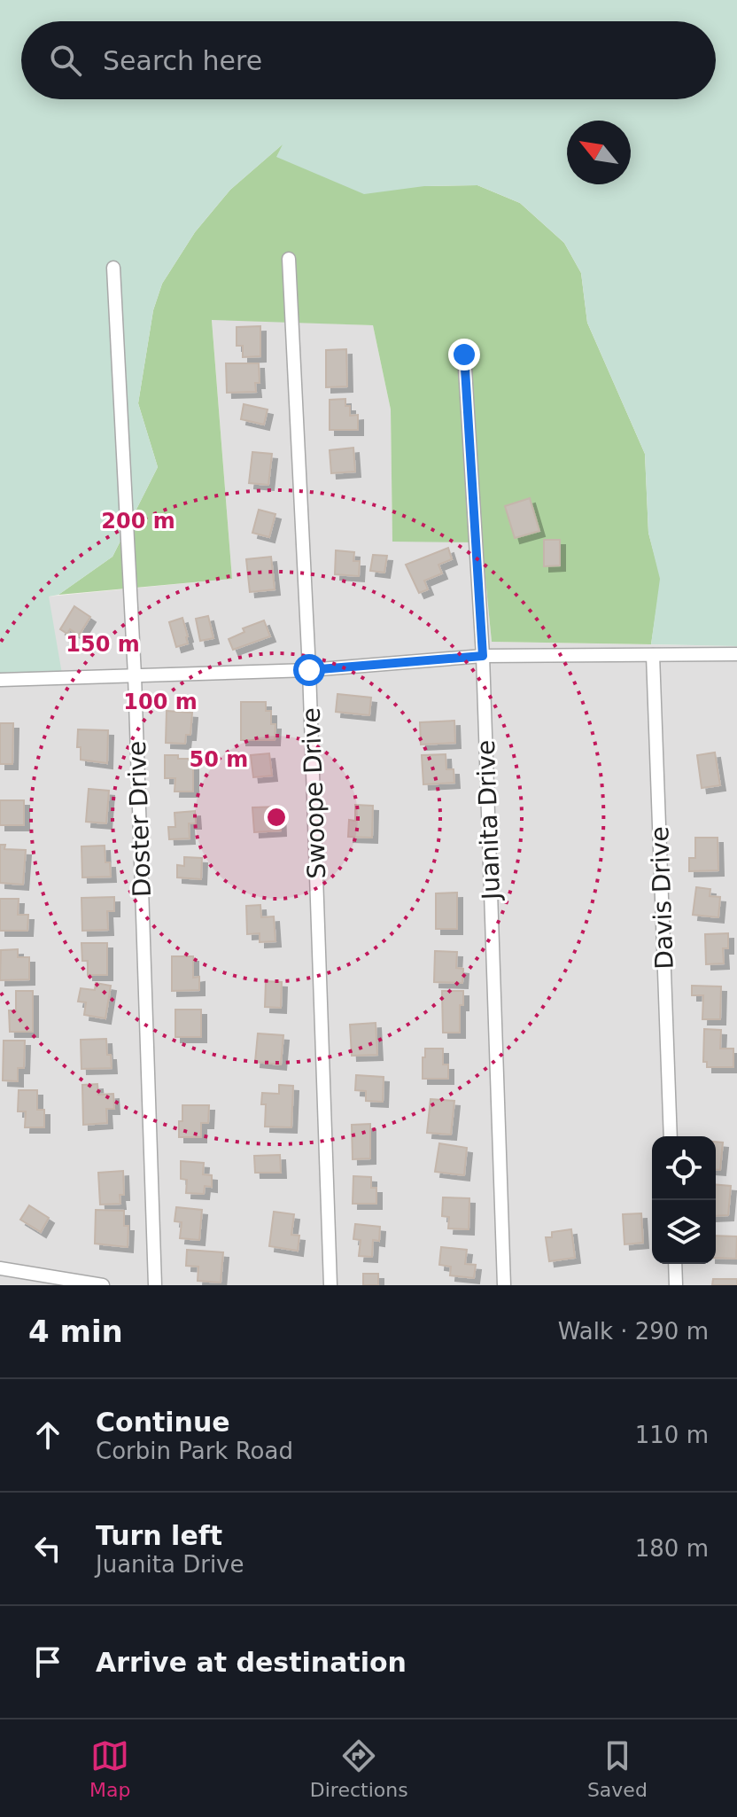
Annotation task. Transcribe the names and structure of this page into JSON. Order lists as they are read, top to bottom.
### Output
{
  "streets": {
    "street": [
      "Swoope Drive",
      "Doster Drive",
      "Juanita Drive",
      "Davis Drive"
    ]
  },
  "north": "top left",
  "page": {
    "search": "Search here",
    "heading": ["4 min", "Walk · 290 m"],
    "list": [
      ["Continue", "Corbin Park Road", "110 m"],
      ["Turn left", "Juanita Drive", "180 m"],
      "Arrive at destination"
    ],
    "nav": ["Map", "Directions", "Saved"]
  },
  "rings": [
    "200 m",
    "150 m",
    "100 m",
    "50 m"
  ]
}
